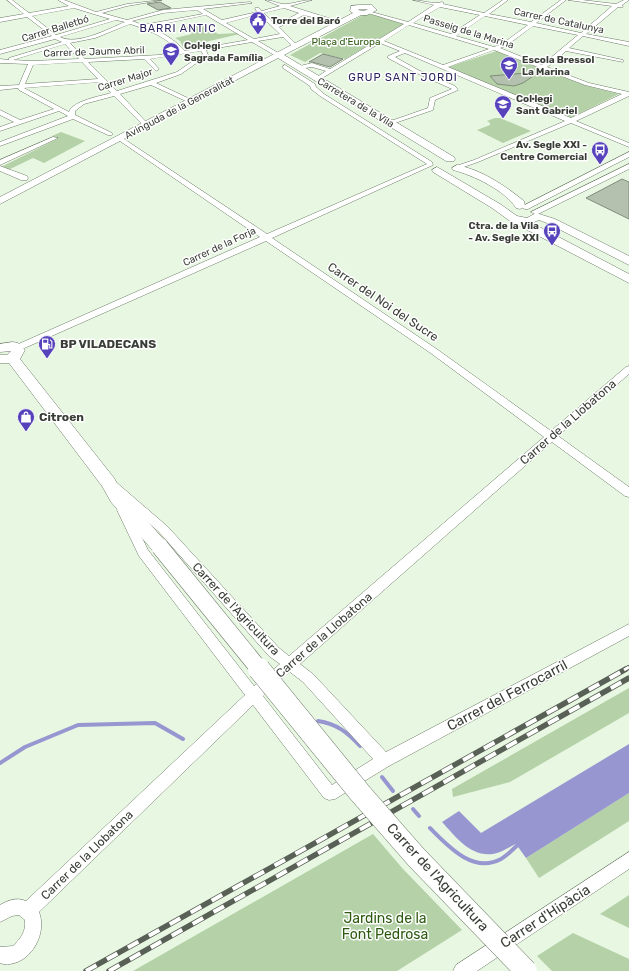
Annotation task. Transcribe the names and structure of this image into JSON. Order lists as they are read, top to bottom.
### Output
{
  "streets": {
    "street": [
      "Carrer de Catalunya",
      "Carrer Balletbó",
      "Passeig de la Marina",
      "Carrer de Jaume Abril",
      "Carrer Major",
      "Carretera de la Vila",
      "Avinguda de la Generalitat",
      "Carrer de la Forja",
      "Carrer del Noi del Sucre",
      "Carrer de la Llobatona",
      "Carrer de l'Agricultura",
      "Carrer del Ferrocarril",
      "Carrer d'Hipàcia"
    ]
  },
  "crossings": [
    ["Passeig de la Marina", "Avinguda de la Generalitat"],
    ["Carrer de Jaume Abril", "Carrer Major"],
    ["Carrer Major", "Carrer del Noi del Sucre"],
    ["Carretera de la Vila", "Avinguda de la Generalitat"],
    ["Carretera de la Vila", "Carrer de la Forja"],
    ["Avinguda de la Generalitat", "Carrer del Noi del Sucre"],
    ["Carrer de la Forja", "Carrer del Noi del Sucre"],
    ["Carrer de la Forja", "Carrer de l'Agricultura"],
    ["Carrer del Noi del Sucre", "Carrer de la Llobatona"],
    ["Carrer de la Llobatona", "Carrer de l'Agricultura"],
    ["Carrer de l'Agricultura", "Carrer del Ferrocarril"]
  ],
  "districts": ["BARRI ANTIC", "GRUP SANT JORDI"],
  "parks": ["Plaça d'Europa", "Jardins de la Font Pedrosa"],
  "places": {
    "public building": ["Torre del Baró"],
    "school or university": ["Col·legi Sagrada Família", "Escola Bressol La Marina", "Col·legi Sant Gabriel"],
    "bus stop": ["Av. Segle XXI - Centre Comercial", "Ctra. de la Vila - Av. Segle XXI"],
    "fuel station": ["BP VILADECANS"],
    "shop": ["Citroen"]
  }
}
